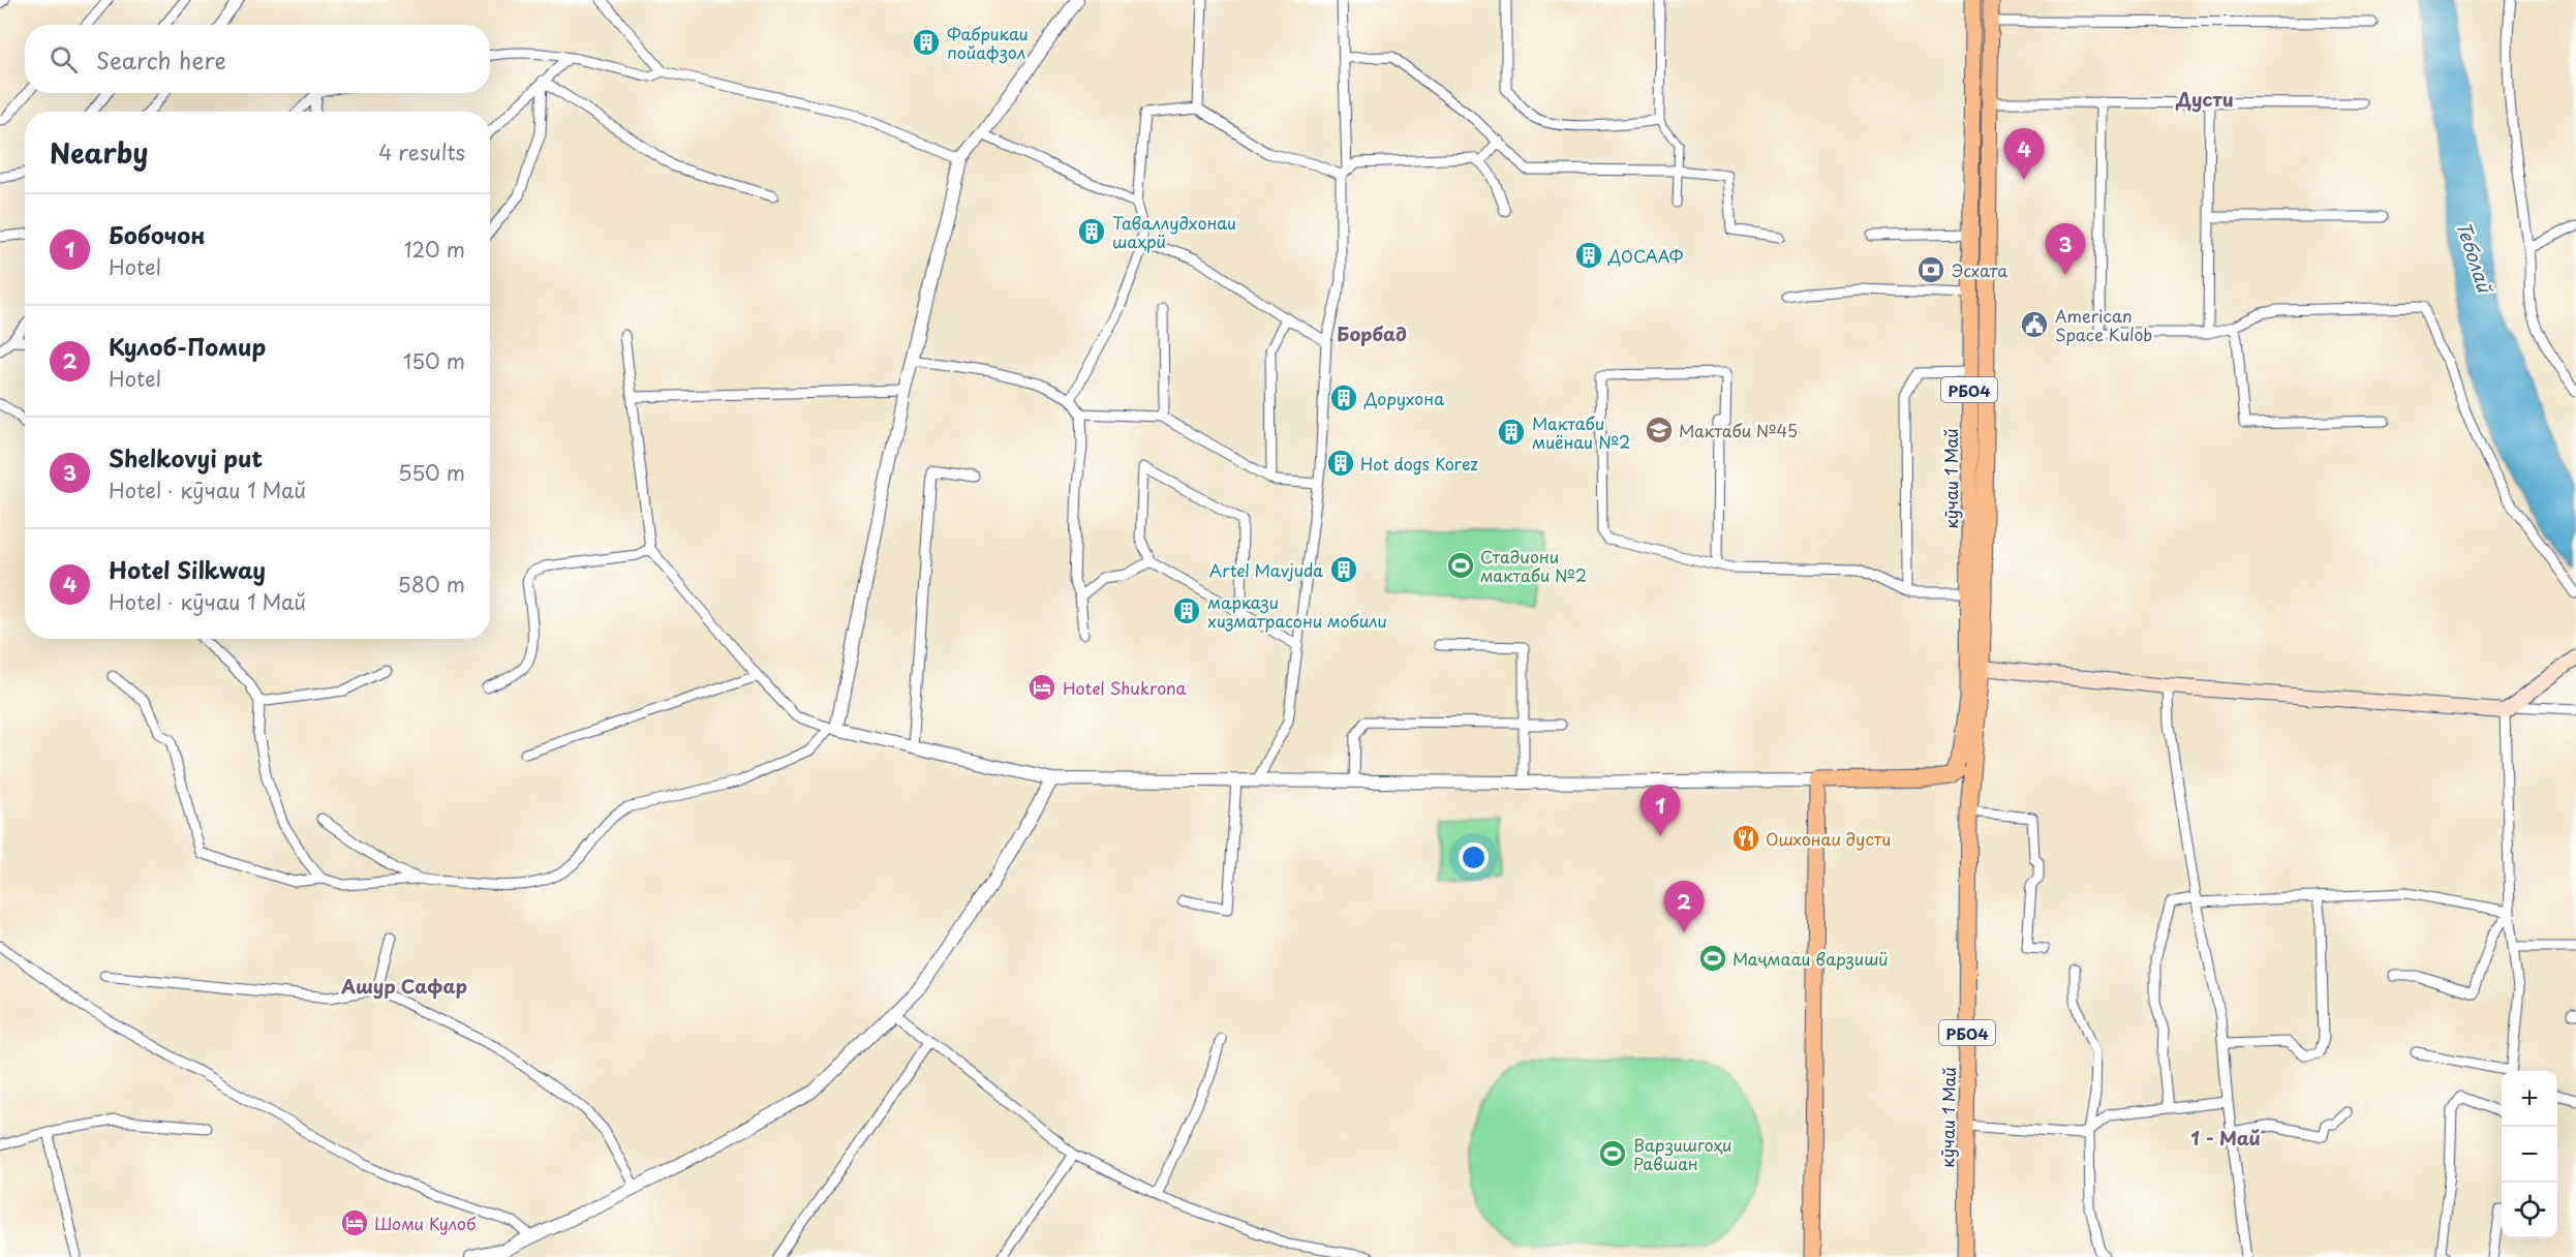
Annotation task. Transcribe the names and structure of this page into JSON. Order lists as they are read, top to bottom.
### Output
{
  "streets": {
    "main road": ["РБ04", "кӯчаи 1 Май"]
  },
  "crossings": [
    ["РБ04", "кӯчаи 1 Май"]
  ],
  "districts": [
    "Дусти",
    "Борбад",
    "Ашур Сафар",
    "1 - Май"
  ],
  "water": ["Теболай"],
  "places": {
    "building": [
      "Фабрикаи пойафзол",
      "Таваллудхонаи шаҳрӣ",
      "ДОСААФ",
      "Дорухона",
      "Мактаби миёнаи №2",
      "Hot dogs Korez",
      "Artel Mavjuda",
      "маркази хизматрасони мобили"
    ],
    "bank": ["Эсхата"],
    "public building": ["American Space Kulob"],
    "school or university": ["Мактаби №45"],
    "sports": ["Стадиони мактаби №2", "Маҷмааи варзишӣ", "Варзишгоҳи Равшан"],
    "hotel": ["Hotel Shukrona", "Шоми Кулоб"],
    "restaurant": ["Ошхонаи дусти"]
  },
  "page": {
    "search": "Search here",
    "heading": ["Nearby", "4 results"],
    "pins": [
      "4",
      "3",
      "1",
      "2"
    ],
    "list": [
      {
        "mark": "1",
        "name": "Бобочон",
        "note": "Hotel",
        "value": "120 m"
      },
      {
        "mark": "2",
        "name": "Кулоб-Помир",
        "note": "Hotel",
        "value": "150 m"
      },
      {
        "mark": "3",
        "name": "Shelkovyi put",
        "note": "Hotel · кӯчаи 1 Май",
        "value": "550 m"
      },
      {
        "mark": "4",
        "name": "Hotel Silkway",
        "note": "Hotel · кӯчаи 1 Май",
        "value": "580 m"
      }
    ],
    "map_buttons": ["+", "−"]
  }
}
